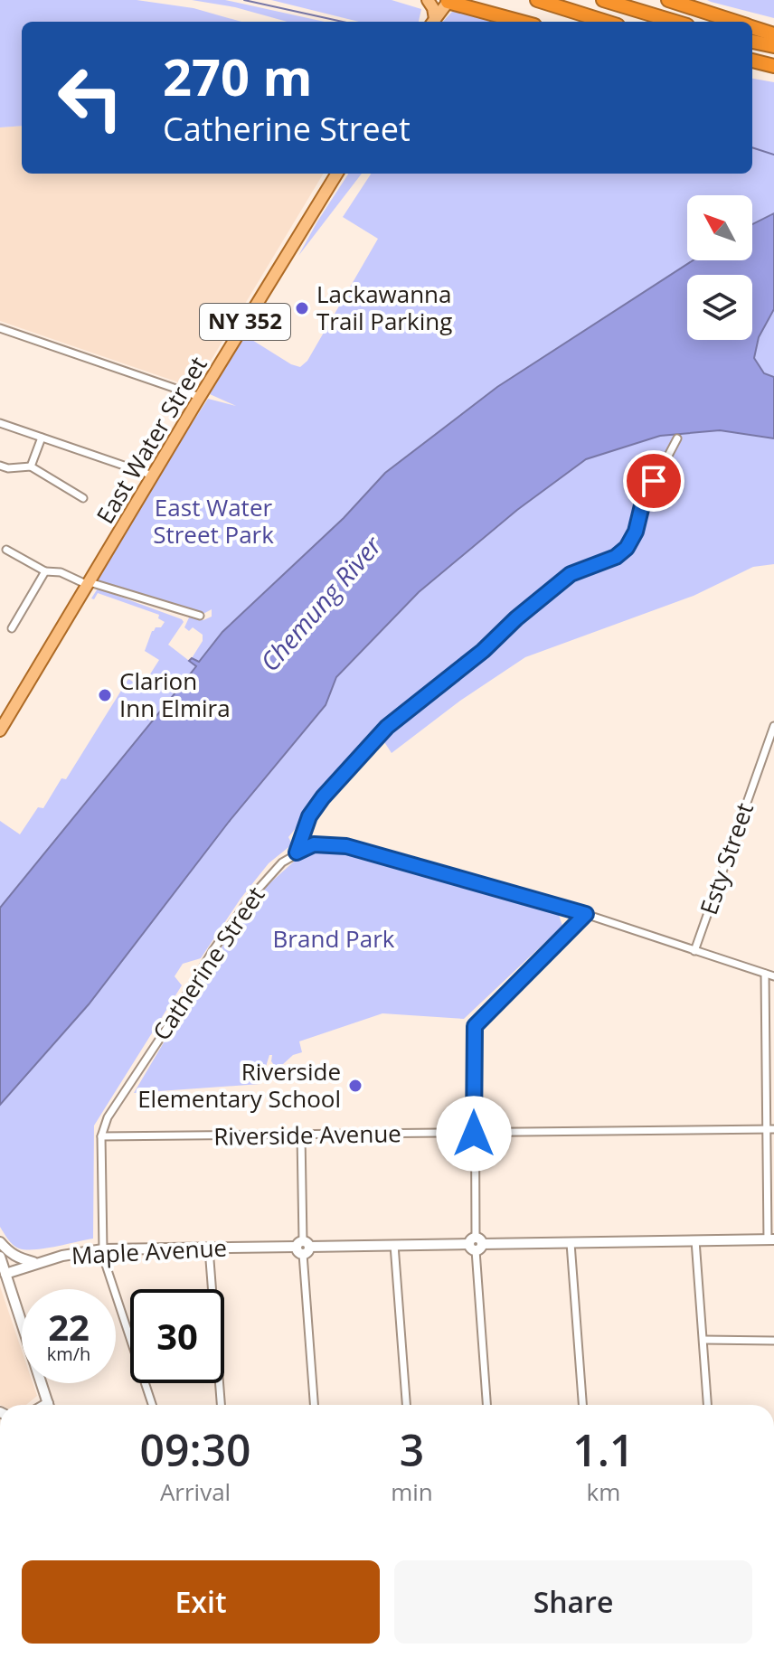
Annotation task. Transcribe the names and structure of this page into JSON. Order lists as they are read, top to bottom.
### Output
{
  "streets": {
    "main road": ["NY 352", "East Water Street", "Maple Avenue"],
    "street": ["Esty Street", "Catherine Street", "Riverside Avenue"]
  },
  "crossings": [
    ["Esty Street", "Catherine Street"],
    ["Catherine Street", "Riverside Avenue"],
    ["Catherine Street", "Maple Avenue"]
  ],
  "water": ["Chemung River"],
  "parks": ["East Water Street Park", "Brand Park"],
  "places": ["Lackawanna Trail Parking", "Clarion Inn Elmira", "Riverside Elementary School"],
  "north": "top left",
  "page": {
    "turn": ["270 m", "Catherine Street"],
    "speed": "22 km/h",
    "limit": "30",
    "eta": [
      "09:30",
      "Arrival",
      "3",
      "min",
      "1.1",
      "km"
    ],
    "buttons": ["Exit", "Share"]
  }
}
